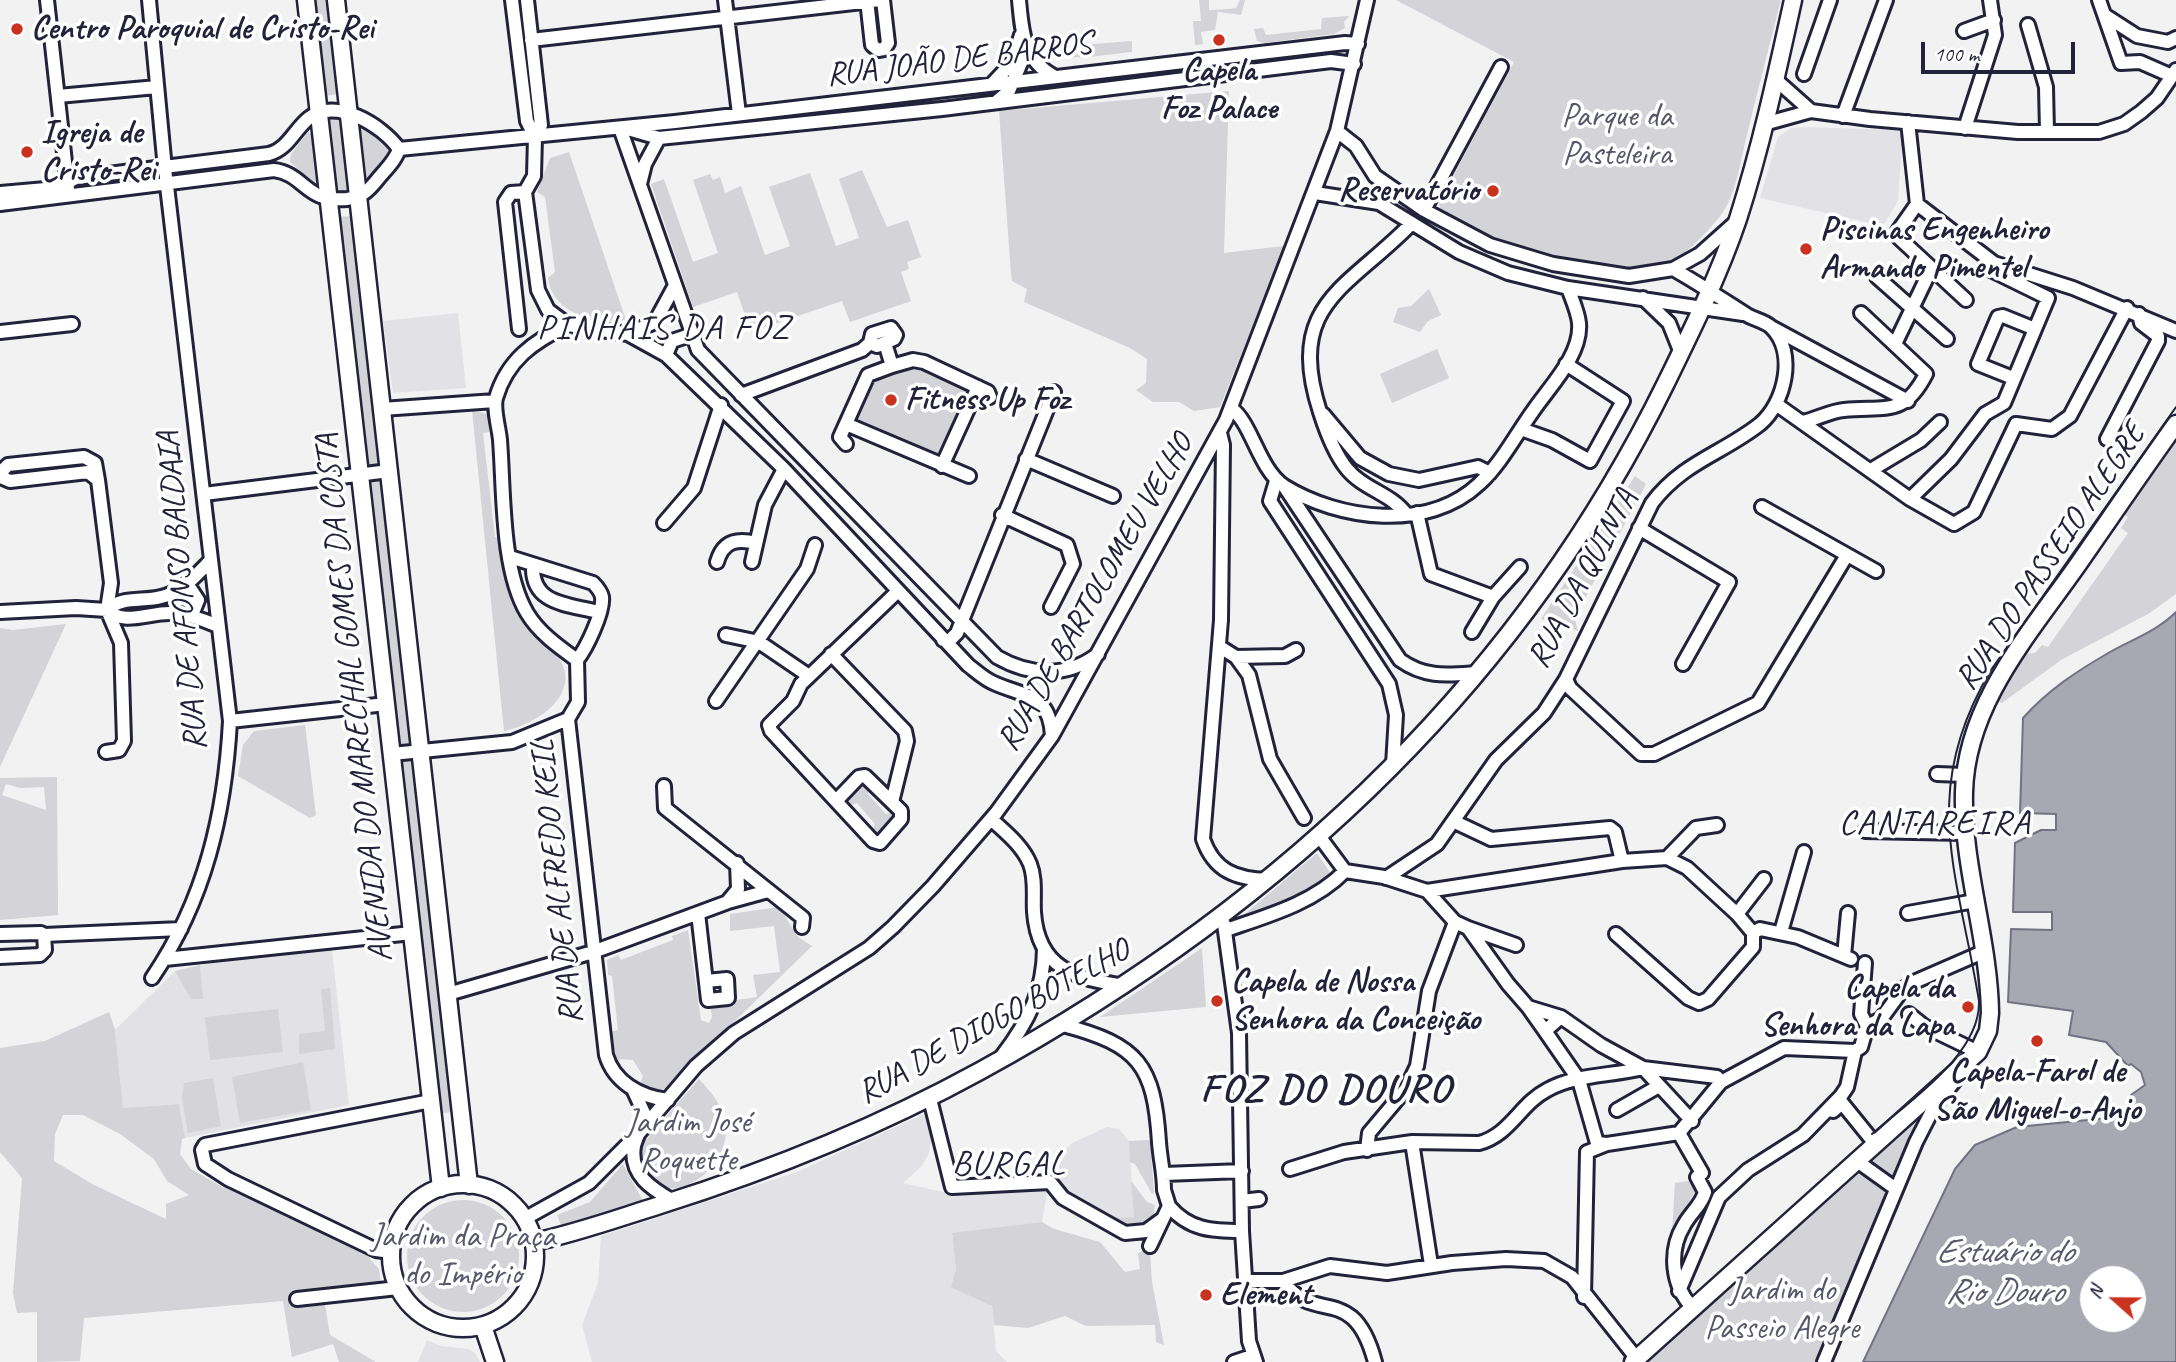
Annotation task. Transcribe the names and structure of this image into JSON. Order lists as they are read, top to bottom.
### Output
{
  "streets": {
    "main road": ["RUA DO PASSEIO ALEGRE", "AVENIDA DO MARECHAL GOMES DA COSTA", "RUA DE DIOGO BOTELHO"],
    "street": [
      "RUA JOÃO DE BARROS",
      "RUA DA QUINTA",
      "RUA DE AFONSO BALDAIA",
      "RUA DE BARTOLOMEU VELHO",
      "RUA DE ALFREDO KEIL"
    ]
  },
  "crossings": [
    ["RUA JOÃO DE BARROS", "RUA DE BARTOLOMEU VELHO"],
    ["RUA DE BARTOLOMEU VELHO", "AVENIDA DO MARECHAL GOMES DA COSTA"],
    ["RUA DE BARTOLOMEU VELHO", "RUA DE ALFREDO KEIL"],
    ["RUA DE BARTOLOMEU VELHO", "RUA DE DIOGO BOTELHO"],
    ["AVENIDA DO MARECHAL GOMES DA COSTA", "RUA DE DIOGO BOTELHO"],
    ["RUA DE ALFREDO KEIL", "RUA DE DIOGO BOTELHO"]
  ],
  "districts": [
    "PINHAIS DA FOZ",
    "CANTAREIRA",
    "FOZ DO DOURO",
    "BURGAL"
  ],
  "water": ["Estuário do Rio Douro"],
  "parks": [
    "Parque da Pasteleira",
    "Jardim José Roquette",
    "Jardim da Praça do Império",
    "Jardim do Passeio Alegre"
  ],
  "places": [
    "Centro Paroquial de Cristo-Rei",
    "Capela Foz Palace",
    "Igreja de Cristo-Rei",
    "Reservatório",
    "Piscinas Engenheiro Armando Pimentel",
    "Fitness Up Foz",
    "Capela de Nossa Senhora da Conceição",
    "Capela da Senhora da Lapa",
    "Capela-Farol de São Miguel-o-Anjo",
    "Element"
  ],
  "scale_bar": "100 m",
  "north": "left"
}
